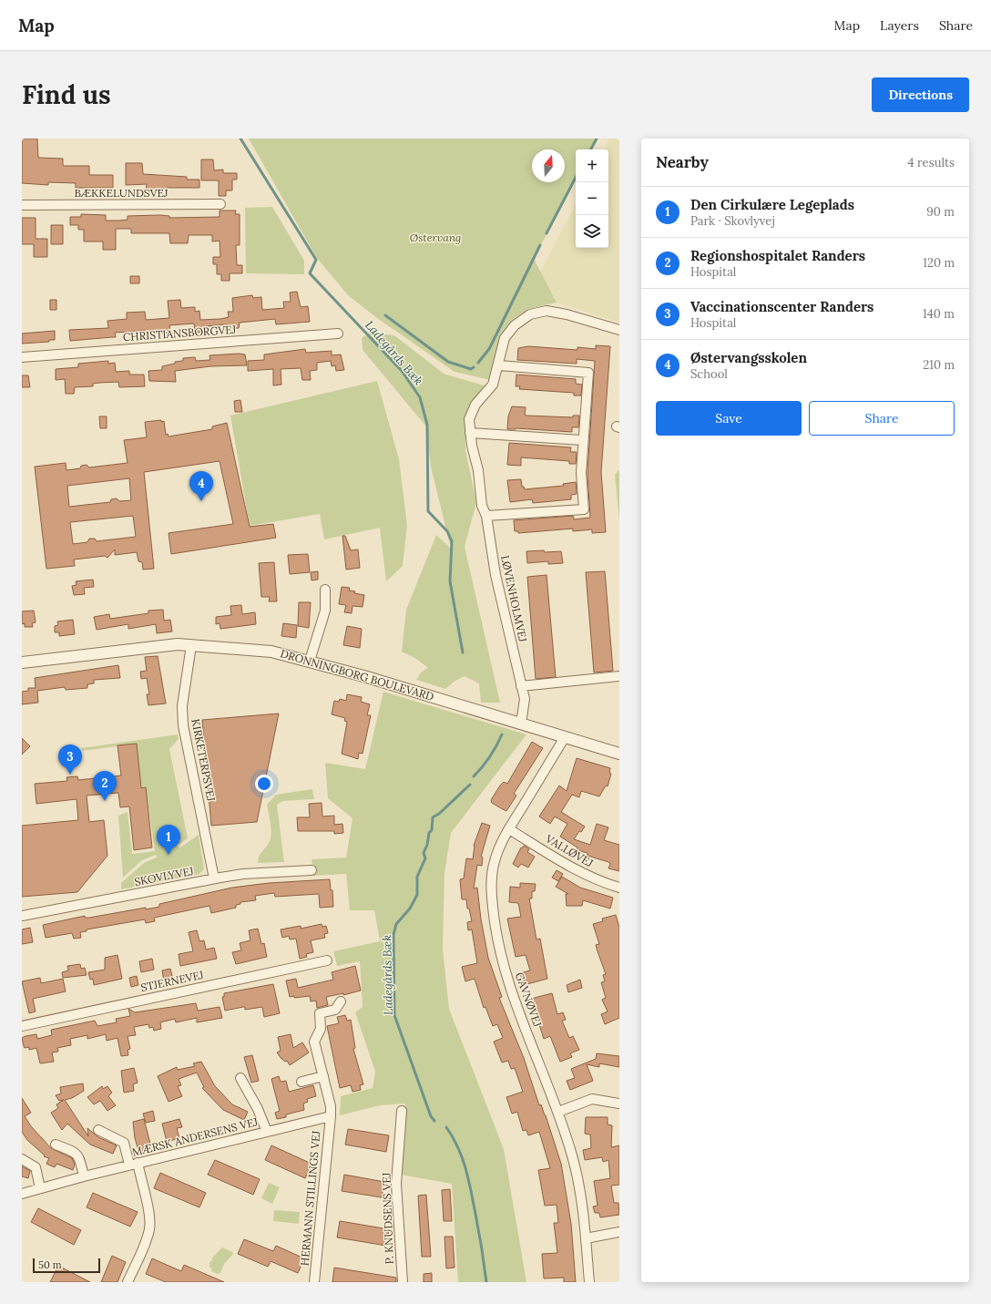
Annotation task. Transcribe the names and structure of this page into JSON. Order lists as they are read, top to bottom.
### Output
{
  "streets": {
    "street": [
      "BÆKKELUNDSVEJ",
      "CHRISTIANSBORGVEJ",
      "LØVENHOLMVEJ",
      "DRONNINGBORG BOULEVARD",
      "KIRKETERPSVEJ",
      "VALLØVEJ",
      "SKOVLYVEJ",
      "STJERNEVEJ",
      "GAVNØVEJ",
      "MÆRSK ANDERSENS VEJ",
      "HERMANN STILLINGS VEJ",
      "P. KNUDSENS VEJ"
    ]
  },
  "crossings": [
    ["LØVENHOLMVEJ", "DRONNINGBORG BOULEVARD"],
    ["DRONNINGBORG BOULEVARD", "KIRKETERPSVEJ"],
    ["DRONNINGBORG BOULEVARD", "GAVNØVEJ"],
    ["KIRKETERPSVEJ", "SKOVLYVEJ"],
    ["VALLØVEJ", "GAVNØVEJ"],
    ["MÆRSK ANDERSENS VEJ", "HERMANN STILLINGS VEJ"]
  ],
  "water": ["Ladegårds Bæk"],
  "parks": ["Østervang"],
  "scale_bar": "50 m",
  "north": "top",
  "page": {
    "header": "Map",
    "nav": ["Map", "Layers", "Share"],
    "buttons": [
      "Directions",
      ["Save", "Share"]
    ],
    "title": "Find us",
    "heading": ["Nearby", "4 results"],
    "map_buttons": ["+", "−"],
    "list": [
      {
        "mark": "1",
        "name": "Den Cirkulære Legeplads",
        "note": "Park · Skovlyvej",
        "value": "90 m"
      },
      {
        "mark": "2",
        "name": "Regionshospitalet Randers",
        "note": "Hospital",
        "value": "120 m"
      },
      {
        "mark": "3",
        "name": "Vaccinationscenter Randers",
        "note": "Hospital",
        "value": "140 m"
      },
      {
        "mark": "4",
        "name": "Østervangsskolen",
        "note": "School",
        "value": "210 m"
      }
    ],
    "pins": [
      "4",
      "3",
      "2",
      "1"
    ],
    "scale": "50 m"
  }
}
